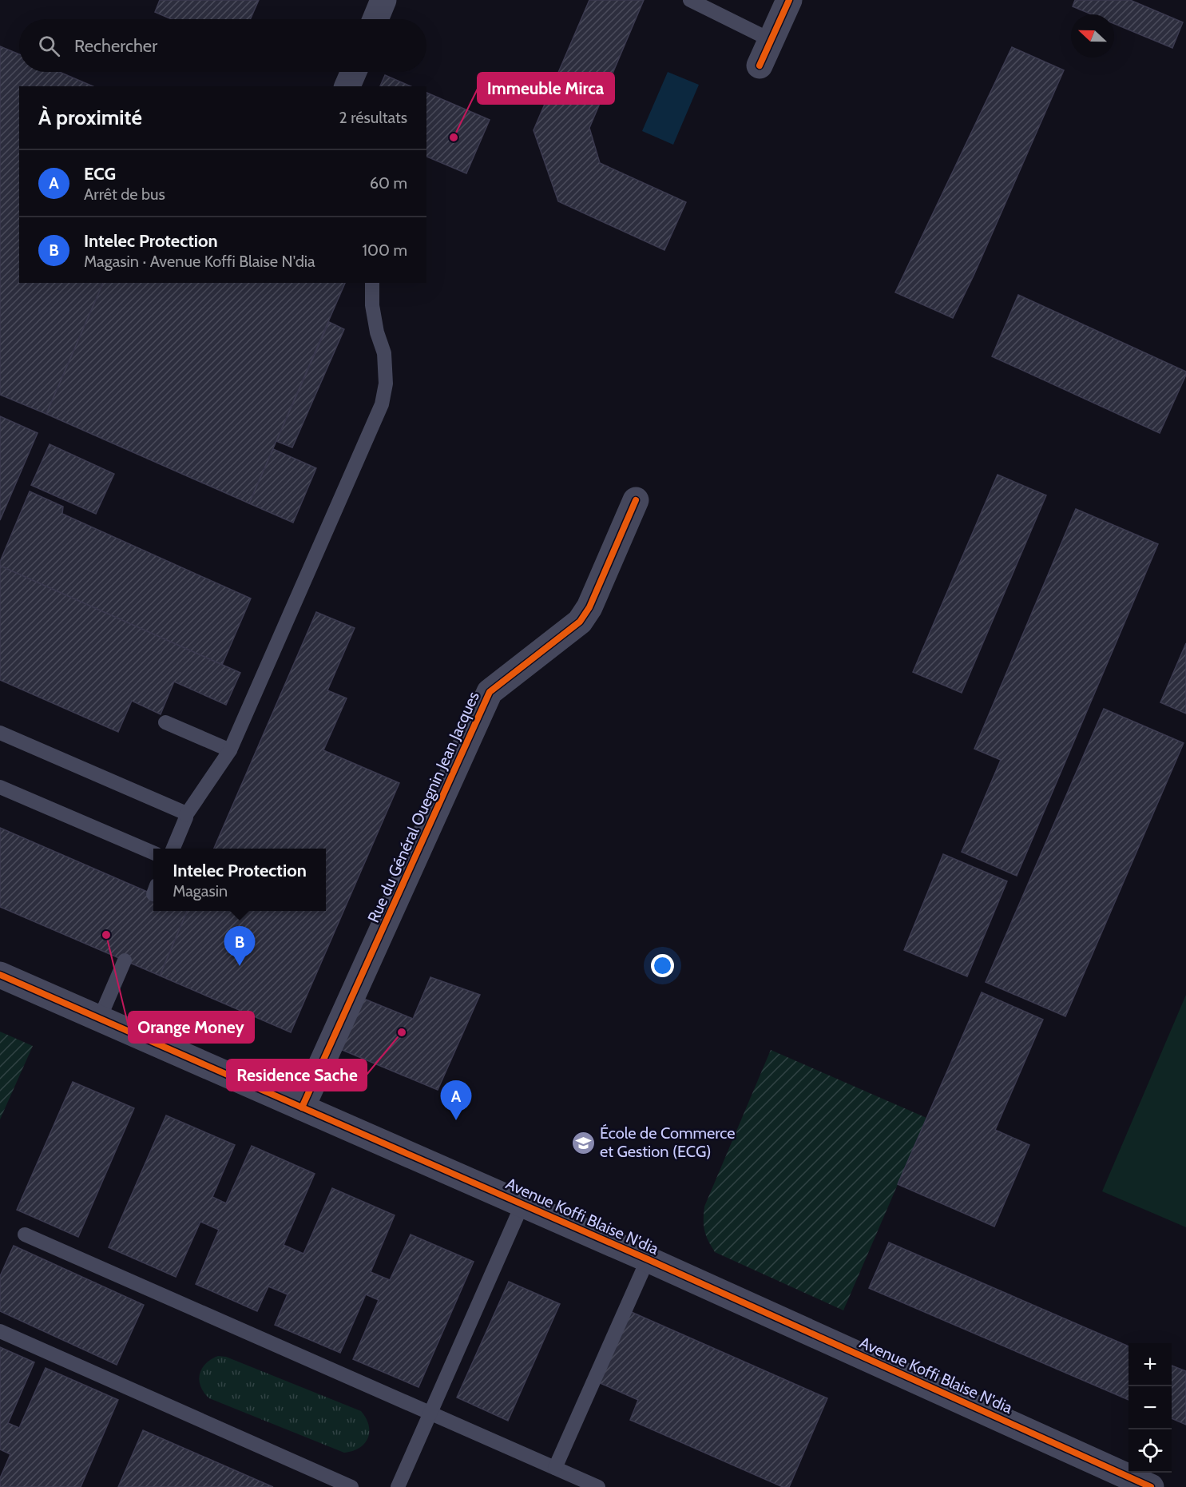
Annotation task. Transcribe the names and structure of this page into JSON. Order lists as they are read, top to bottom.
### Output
{
  "streets": {
    "street": ["Rue du Général Ouegnin Jean Jacques", "Avenue Koffi Blaise N'dia"]
  },
  "crossings": [
    ["Rue du Général Ouegnin Jean Jacques", "Avenue Koffi Blaise N'dia"]
  ],
  "places": {
    "other": ["Immeuble Mirca", "Orange Money", "Residence Sache"],
    "school or university": ["École de Commerce et Gestion (ECG)"]
  },
  "north": "left",
  "page": {
    "search": "Rechercher",
    "heading": ["À proximité", "2 résultats"],
    "list": [
      {
        "mark": "A",
        "name": "ECG",
        "note": "Arrêt de bus",
        "value": "60 m"
      },
      {
        "mark": "B",
        "name": "Intelec Protection",
        "note": "Magasin · Avenue Koffi Blaise N'dia",
        "value": "100 m"
      }
    ],
    "popup": ["Intelec Protection", "Magasin"],
    "pins": ["B", "A"],
    "map_buttons": ["+", "−"]
  }
}
